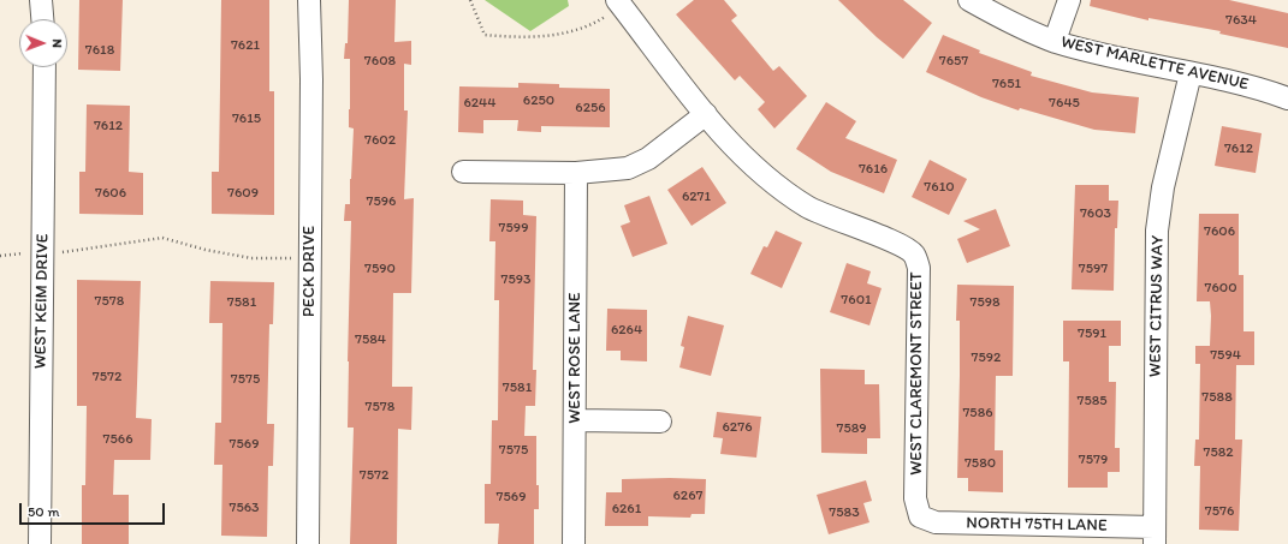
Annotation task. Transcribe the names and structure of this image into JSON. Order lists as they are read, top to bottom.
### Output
{
  "streets": {
    "street": [
      "WEST MARLETTE AVENUE",
      "PECK DRIVE",
      "WEST KEIM DRIVE",
      "WEST CITRUS WAY",
      "WEST ROSE LANE",
      "WEST CLAREMONT STREET",
      "NORTH 75TH LANE"
    ]
  },
  "crossings": [
    ["WEST MARLETTE AVENUE", "WEST CITRUS WAY"],
    ["WEST CITRUS WAY", "NORTH 75TH LANE"],
    ["WEST CLAREMONT STREET", "NORTH 75TH LANE"]
  ],
  "house_numbers": [
    "7634",
    "7621",
    "7618",
    "7608",
    "7657",
    "7651",
    "6250",
    "6244",
    "7645",
    "6256",
    "7615",
    "7612",
    "7602",
    "7612",
    "7616",
    "7610",
    "7606",
    "7609",
    "6271",
    "7596",
    "7603",
    "7599",
    "7606",
    "7590",
    "7597",
    "7593",
    "7600",
    "7601",
    "7578",
    "7581",
    "7598",
    "6264",
    "7591",
    "7584",
    "7594",
    "7592",
    "7572",
    "7575",
    "7581",
    "7588",
    "7585",
    "7578",
    "7586",
    "6276",
    "7589",
    "7566",
    "7569",
    "7575",
    "7582",
    "7579",
    "7580",
    "7572",
    "6267",
    "7569",
    "7563",
    "6261",
    "7576",
    "7583"
  ],
  "scale_bar": "50 m",
  "north": "right"
}
